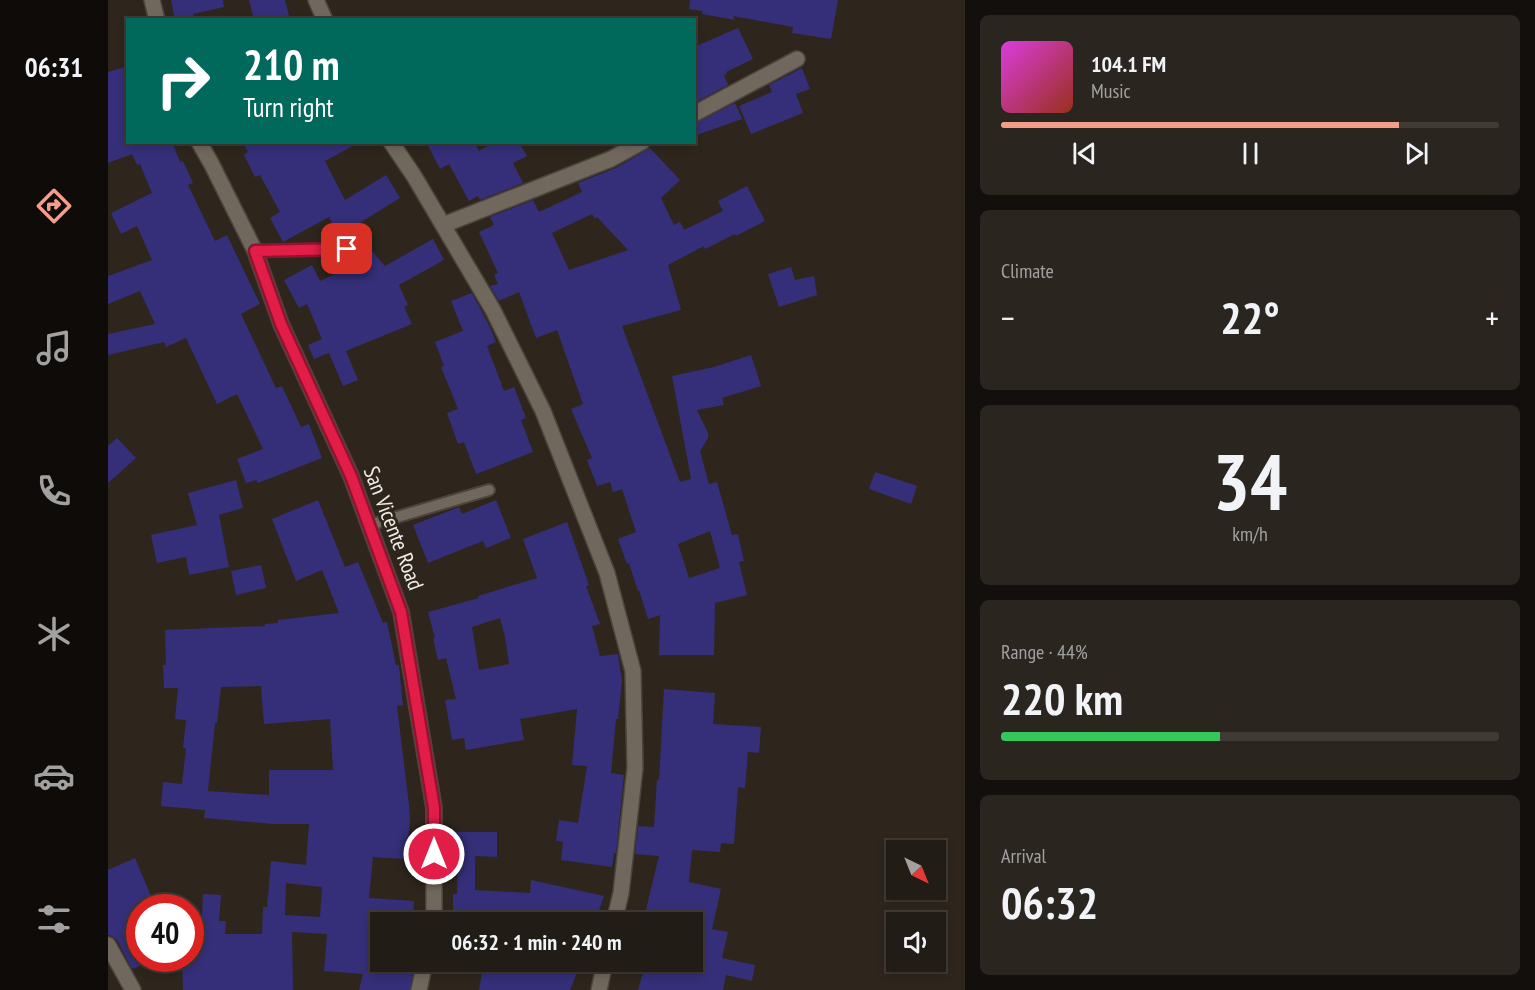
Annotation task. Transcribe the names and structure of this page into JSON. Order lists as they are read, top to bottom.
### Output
{
  "streets": {
    "street": ["San Vicente Road"]
  },
  "north": "bottom right",
  "page": {
    "tabs": "06:31",
    "turn": ["210 m", "Turn right"],
    "song": ["104.1 FM", "Music"],
    "tile": [
      "Climate",
      ["34", "km/h"],
      ["Range · 44%", "220 km"],
      ["Arrival", "06:32"]
    ],
    "heat": ["−", "22°", "+"],
    "limit": "40",
    "trip": "06:32 · 1 min · 240 m"
  }
}
